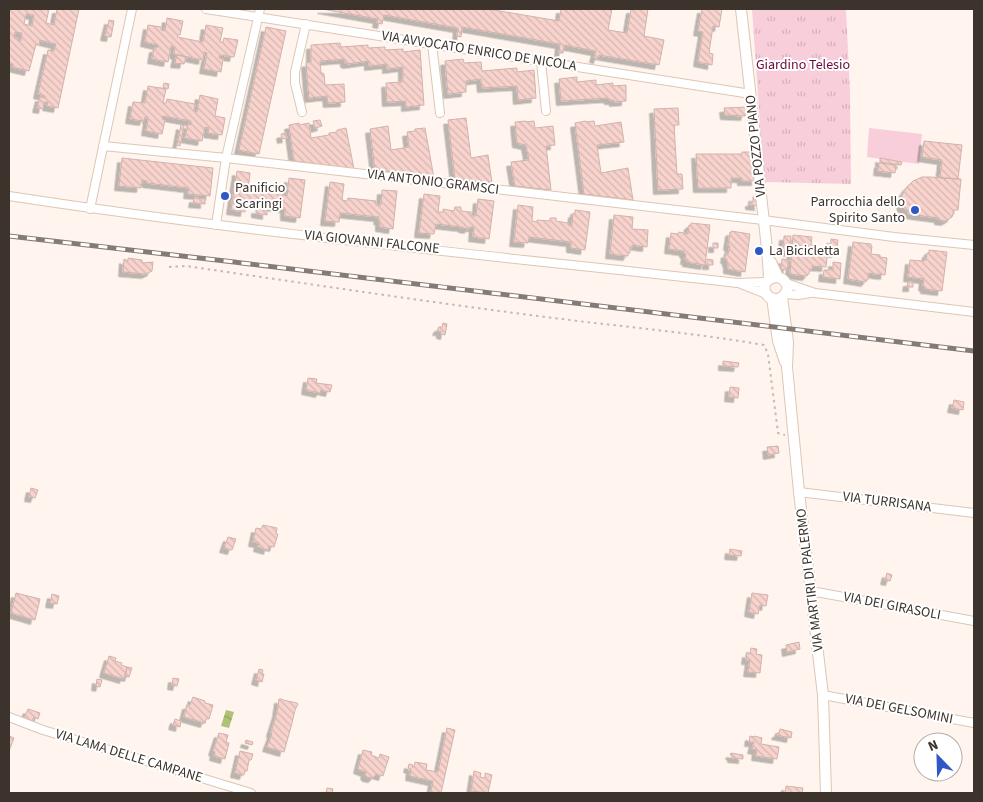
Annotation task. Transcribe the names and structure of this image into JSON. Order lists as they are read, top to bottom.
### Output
{
  "streets": {
    "street": [
      "VIA AVVOCATO ENRICO DE NICOLA",
      "VIA POZZO PIANO",
      "VIA ANTONIO GRAMSCI",
      "VIA GIOVANNI FALCONE",
      "VIA TURRISANA",
      "VIA MARTIRI DI PALERMO",
      "VIA DEI GIRASOLI",
      "VIA DEI GELSOMINI",
      "VIA LAMA DELLE CAMPANE"
    ]
  },
  "crossings": [
    ["VIA AVVOCATO ENRICO DE NICOLA", "VIA POZZO PIANO"],
    ["VIA POZZO PIANO", "VIA ANTONIO GRAMSCI"],
    ["VIA POZZO PIANO", "VIA GIOVANNI FALCONE"],
    ["VIA POZZO PIANO", "VIA MARTIRI DI PALERMO"],
    ["VIA TURRISANA", "VIA MARTIRI DI PALERMO"],
    ["VIA MARTIRI DI PALERMO", "VIA DEI GIRASOLI"],
    ["VIA MARTIRI DI PALERMO", "VIA DEI GELSOMINI"]
  ],
  "parks": ["Giardino Telesio"],
  "places": ["Panificio Scaringi", "Parrocchia dello Spirito Santo", "La Bicicletta"],
  "north": "top left"
}
